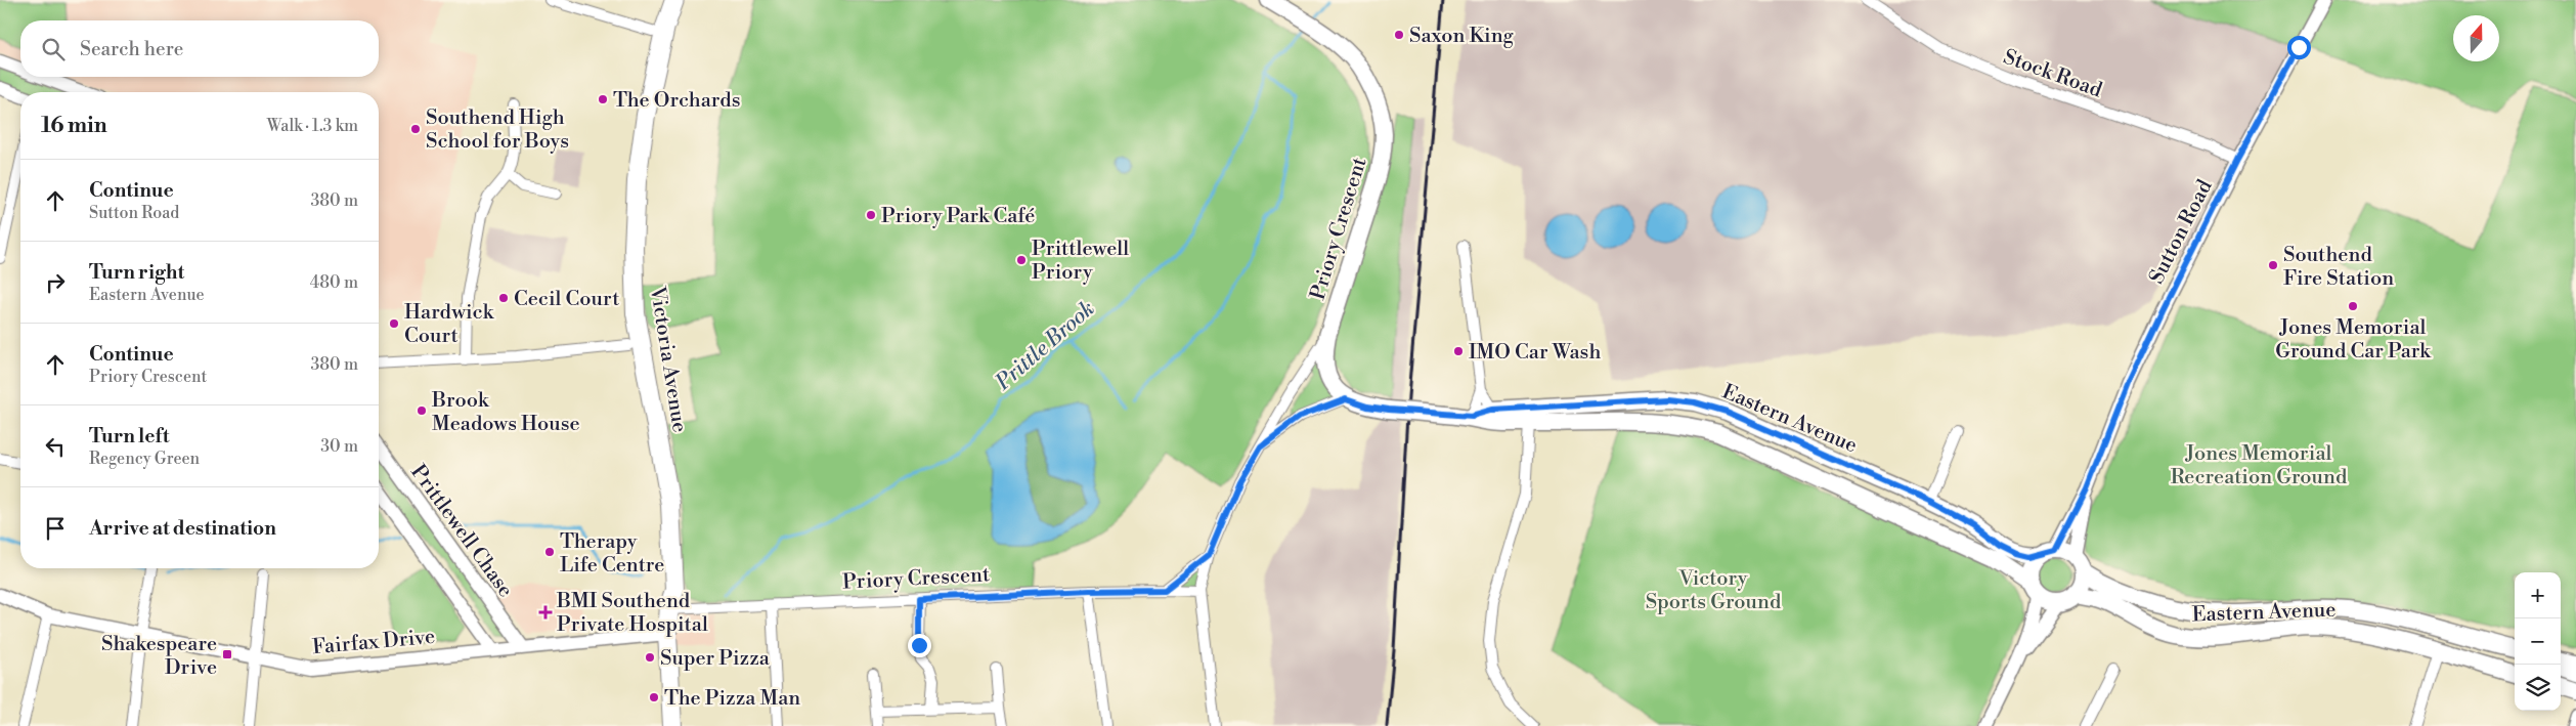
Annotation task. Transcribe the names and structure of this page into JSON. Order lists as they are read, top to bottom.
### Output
{
  "streets": {
    "highway": ["Victoria Avenue"],
    "main road": ["Priory Crescent", "Eastern Avenue"],
    "street": [
      "Stock Road",
      "Sutton Road",
      "Prittlewell Chase",
      "Fairfax Drive"
    ]
  },
  "crossings": [
    ["Stock Road", "Sutton Road"],
    ["Priory Crescent", "Victoria Avenue"],
    ["Priory Crescent", "Eastern Avenue"],
    ["Sutton Road", "Eastern Avenue"],
    ["Victoria Avenue", "Fairfax Drive"],
    ["Prittlewell Chase", "Fairfax Drive"]
  ],
  "water": ["Prittle Brook"],
  "parks": ["Jones Memorial Recreation Ground", "Victory Sports Ground"],
  "places": {
    "other": [
      "Saxon King",
      "The Orchards",
      "Southend High School for Boys",
      "Priory Park Café",
      "Prittlewell Priory",
      "Southend Fire Station",
      "Cecil Court",
      "Jones Memorial Ground Car Park",
      "Hardwick Court",
      "IMO Car Wash",
      "Brook Meadows House",
      "Therapy Life Centre",
      "Super Pizza",
      "The Pizza Man"
    ],
    "health": ["BMI Southend Private Hospital"],
    "transit": ["Shakespeare Drive"]
  },
  "north": "top",
  "page": {
    "search": "Search here",
    "heading": ["16 min", "Walk · 1.3 km"],
    "list": [
      ["Continue", "Sutton Road", "380 m"],
      ["Turn right", "Eastern Avenue", "480 m"],
      ["Continue", "Priory Crescent", "380 m"],
      ["Turn left", "Regency Green", "30 m"],
      "Arrive at destination"
    ],
    "map_buttons": ["+", "−"]
  }
}
